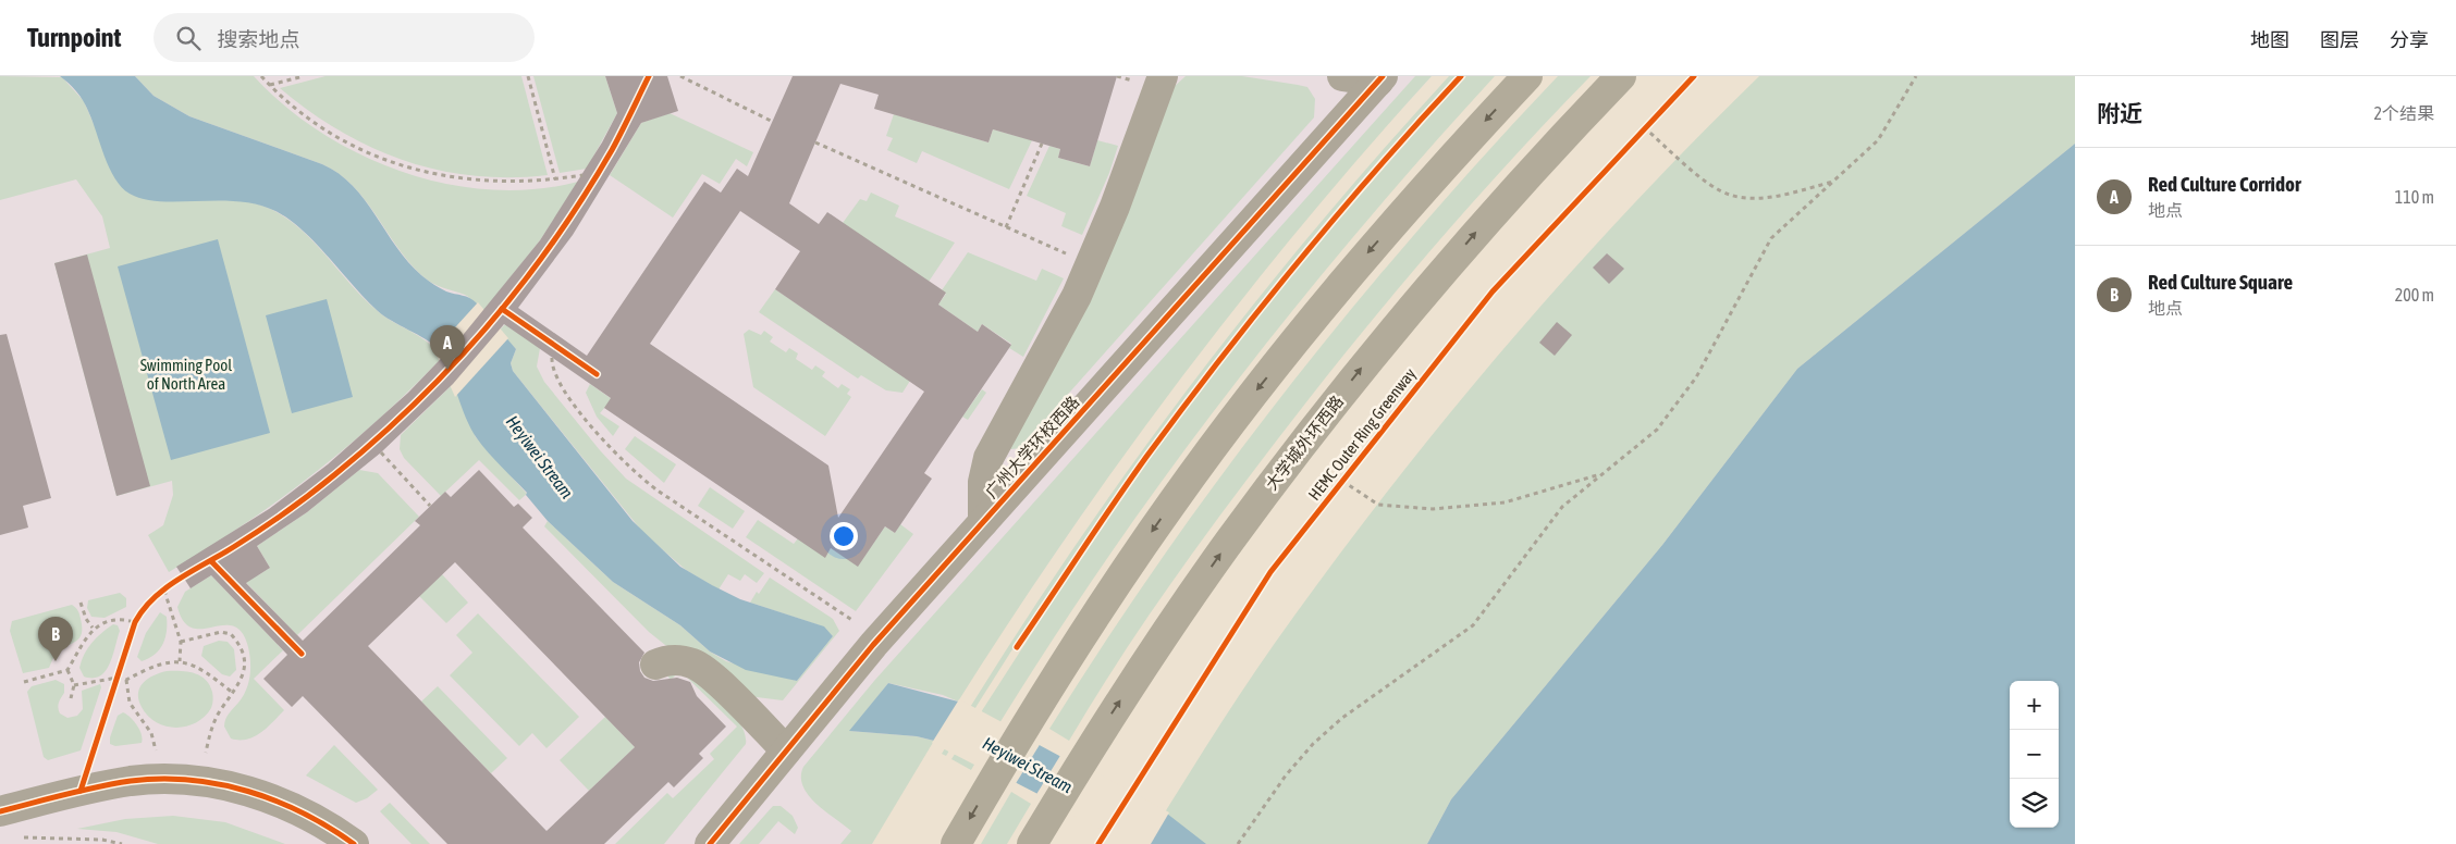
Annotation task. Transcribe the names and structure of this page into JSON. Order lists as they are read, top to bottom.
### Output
{
  "streets": {
    "main road": ["大学城外环西路"],
    "lane": ["广州大学环校西路"],
    "cycle path": ["HEMC Outer Ring Greenway"]
  },
  "water": ["Heyiwei Stream"],
  "parks": ["Swimming Pool of North Area"],
  "page": {
    "header": "Turnpoint",
    "search": "搜索地点",
    "nav": ["地图", "图层", "分享"],
    "heading": ["附近", "2个结果"],
    "list": [
      {
        "mark": "A",
        "name": "Red Culture Corridor",
        "note": "地点",
        "value": "110 m"
      },
      {
        "mark": "B",
        "name": "Red Culture Square",
        "note": "地点",
        "value": "200 m"
      }
    ],
    "pins": ["A", "B"],
    "map_buttons": ["+", "−"]
  }
}
